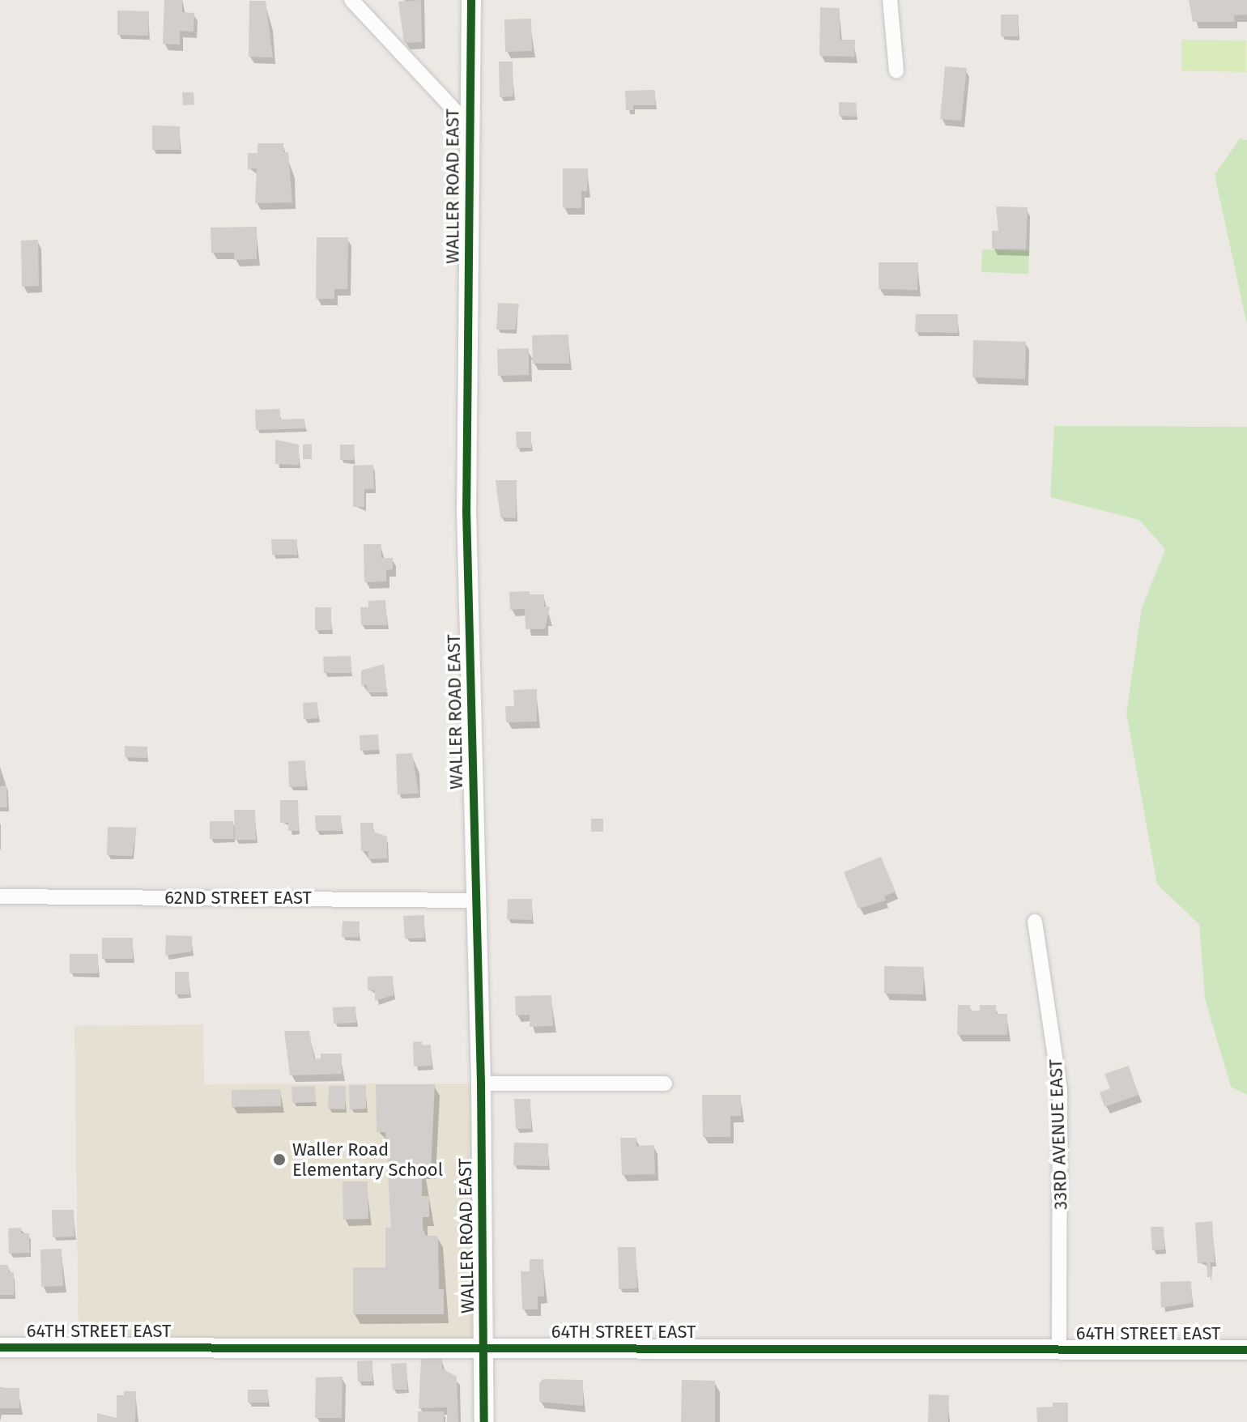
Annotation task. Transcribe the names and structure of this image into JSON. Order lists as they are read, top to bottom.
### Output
{
  "streets": {
    "street": [
      "WALLER ROAD EAST",
      "62ND STREET EAST",
      "33RD AVENUE EAST",
      "64TH STREET EAST"
    ]
  },
  "crossings": [
    ["WALLER ROAD EAST", "62ND STREET EAST"],
    ["WALLER ROAD EAST", "64TH STREET EAST"],
    ["33RD AVENUE EAST", "64TH STREET EAST"]
  ],
  "places": ["Waller Road Elementary School"]
}
